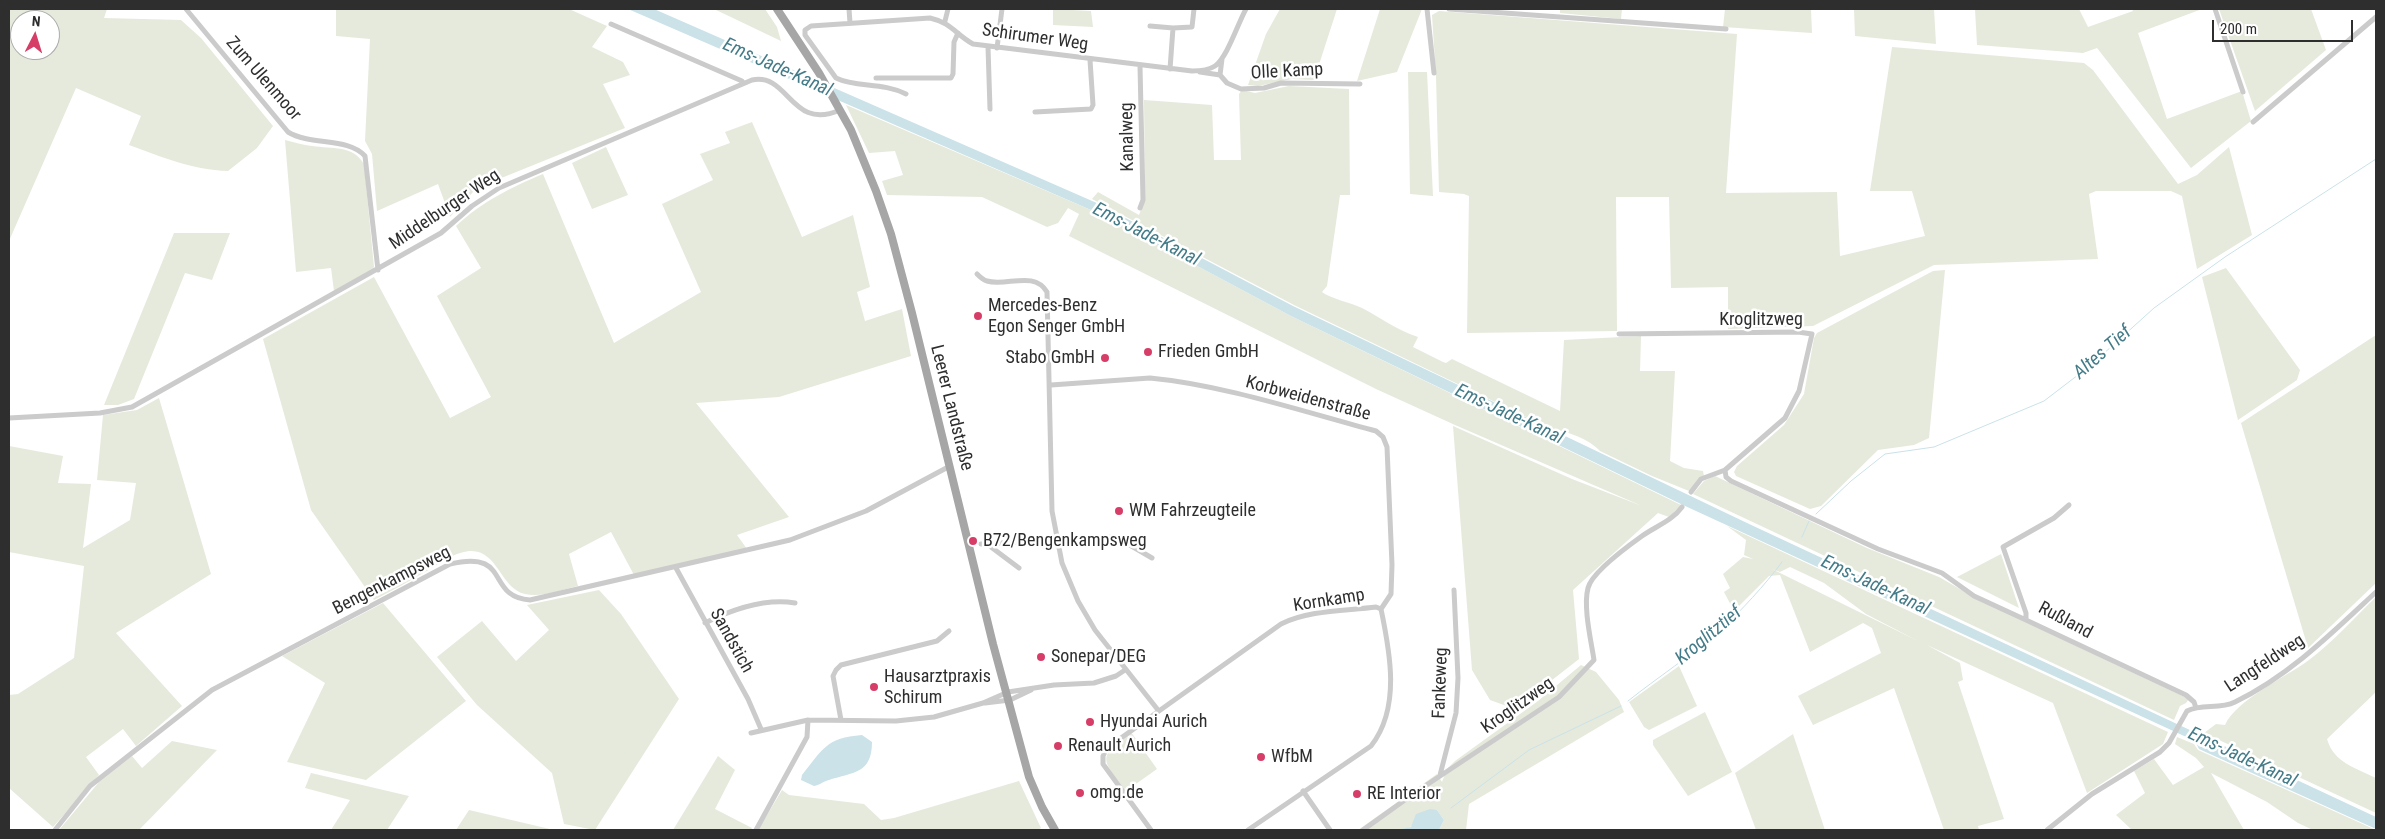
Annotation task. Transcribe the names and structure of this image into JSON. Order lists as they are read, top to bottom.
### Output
{
  "streets": {
    "main road": ["Leerer Landstraße"],
    "street": [
      "Schirumer Weg",
      "Olle Kamp",
      "Zum Ulenmoor",
      "Kanalweg",
      "Middelburger Weg",
      "Kroglitzweg",
      "Korbweidenstraße",
      "Bengenkampsweg",
      "Kornkamp",
      "Rußland",
      "Sandstich",
      "Langfeldweg",
      "Fankeweg"
    ]
  },
  "crossings": [
    ["Schirumer Weg", "Olle Kamp"],
    ["Schirumer Weg", "Kanalweg"],
    ["Zum Ulenmoor", "Middelburger Weg"],
    ["Middelburger Weg", "Leerer Landstraße"],
    ["Kroglitzweg", "Fankeweg"],
    ["Korbweidenstraße", "Kornkamp"],
    ["Leerer Landstraße", "Bengenkampsweg"],
    ["Bengenkampsweg", "Sandstich"],
    ["Rußland", "Langfeldweg"]
  ],
  "water": ["Ems-Jade-Kanal", "Altes Tief", "Kroglitztief"],
  "places": [
    "Mercedes-Benz Egon Senger GmbH",
    "Frieden GmbH",
    "Stabo GmbH",
    "WM Fahrzeugteile",
    "B72/Bengenkampsweg",
    "Sonepar/DEG",
    "Hausarztpraxis Schirum",
    "Hyundai Aurich",
    "Renault Aurich",
    "WfbM",
    "omg.de",
    "RE Interior"
  ],
  "scale_bar": "200 m",
  "north": "top"
}
